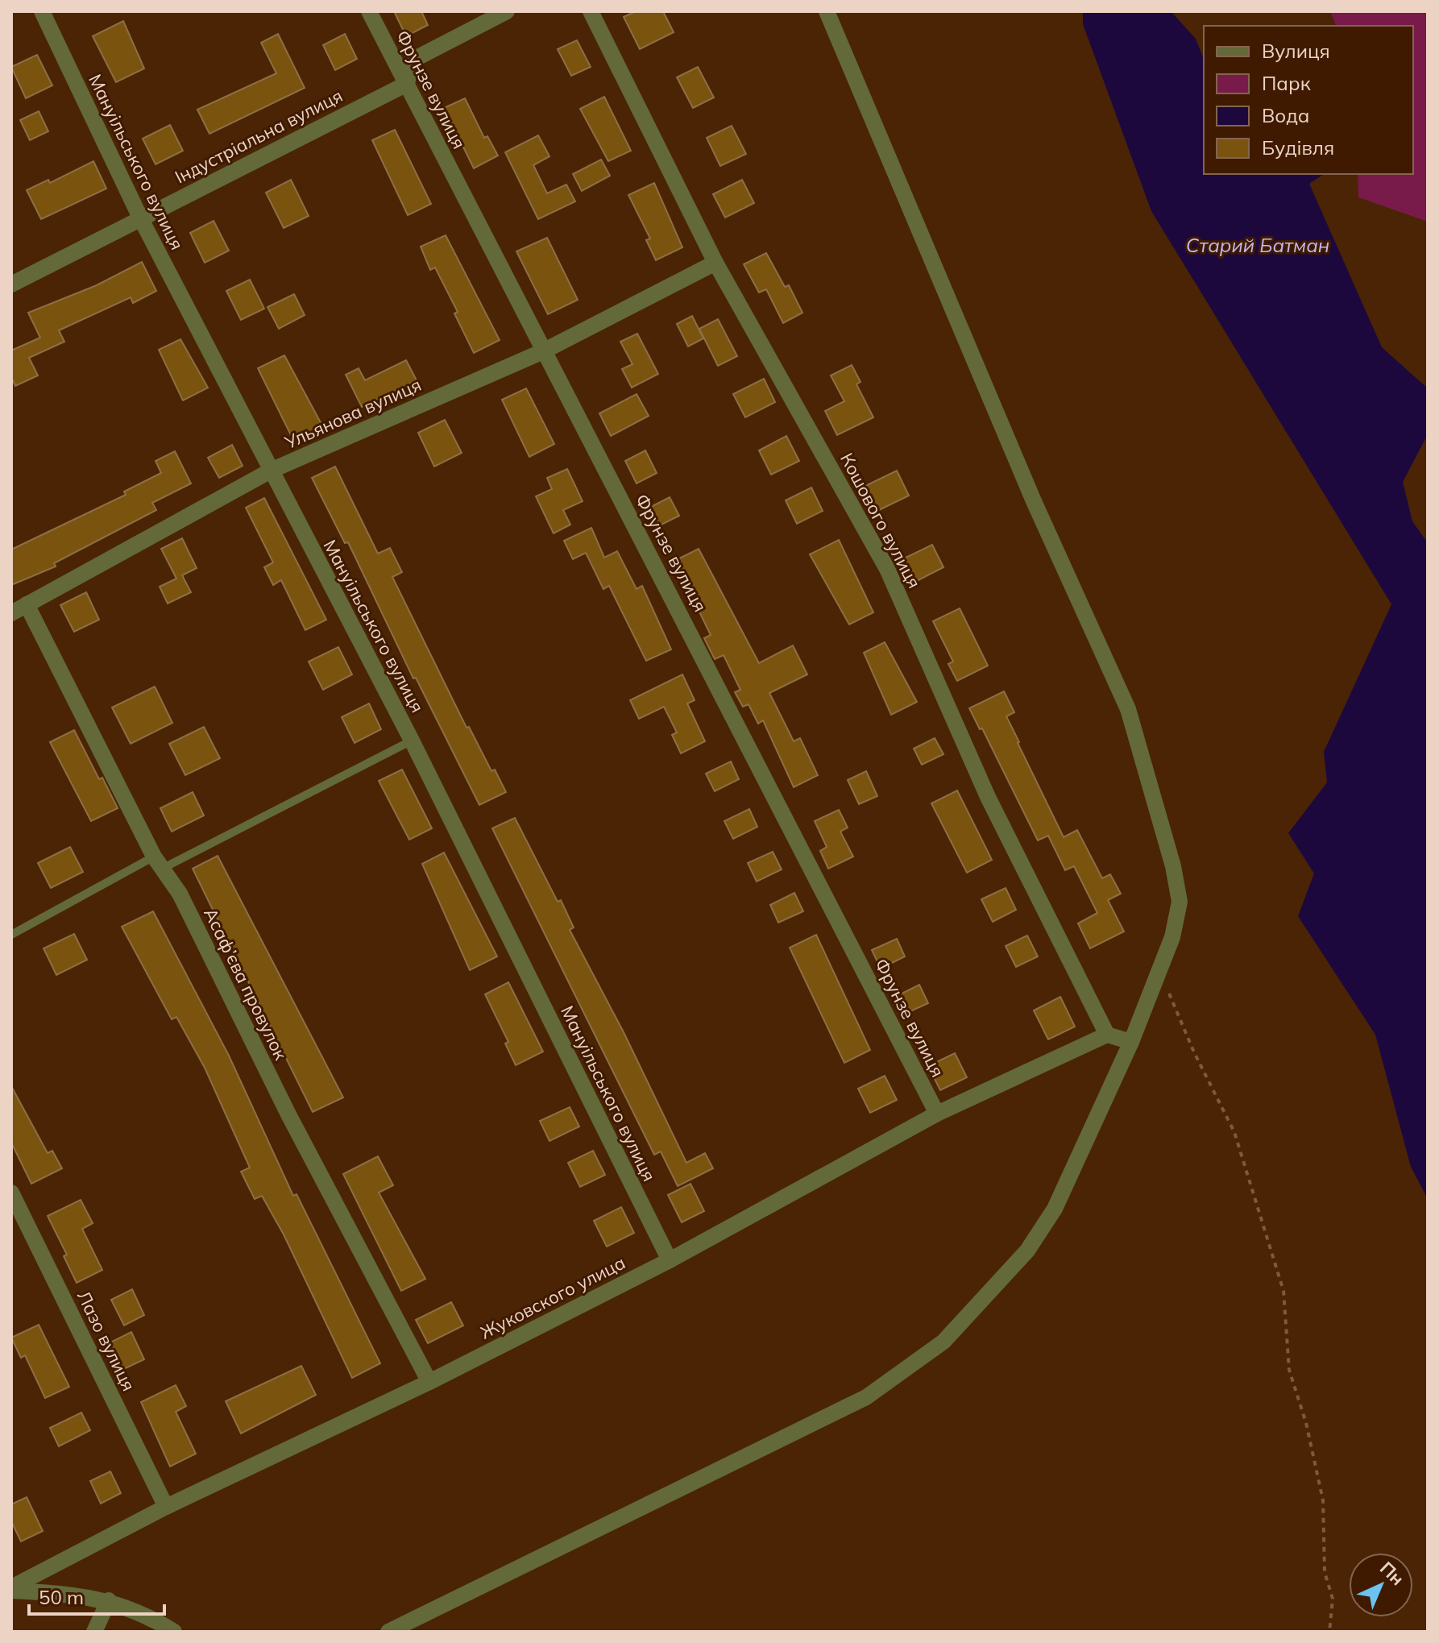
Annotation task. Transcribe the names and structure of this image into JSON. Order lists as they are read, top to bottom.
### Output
{
  "streets": {
    "street": [
      "Фрунзе вулиця",
      "Індустріальна вулиця",
      "Мануільського вулиця",
      "Ульянова вулиця",
      "Кошового вулиця",
      "Асаф’єва провулок",
      "Жуковского улица",
      "Лазо вулиця"
    ]
  },
  "crossings": [
    ["Фрунзе вулиця", "Індустріальна вулиця"],
    ["Фрунзе вулиця", "Ульянова вулиця"],
    ["Фрунзе вулиця", "Жуковского улица"],
    ["Індустріальна вулиця", "Мануільського вулиця"],
    ["Мануільського вулиця", "Ульянова вулиця"],
    ["Мануільського вулиця", "Жуковского улица"],
    ["Ульянова вулиця", "Кошового вулиця"],
    ["Ульянова вулиця", "Асаф’єва провулок"],
    ["Кошового вулиця", "Жуковского улица"],
    ["Асаф’єва провулок", "Жуковского улица"],
    ["Жуковского улица", "Лазо вулиця"]
  ],
  "water": ["Старий Батман"],
  "legend": [
    "Вулиця",
    "Парк",
    "Вода",
    "Будівля"
  ],
  "scale_bar": "50 m",
  "north": "top right"
}
